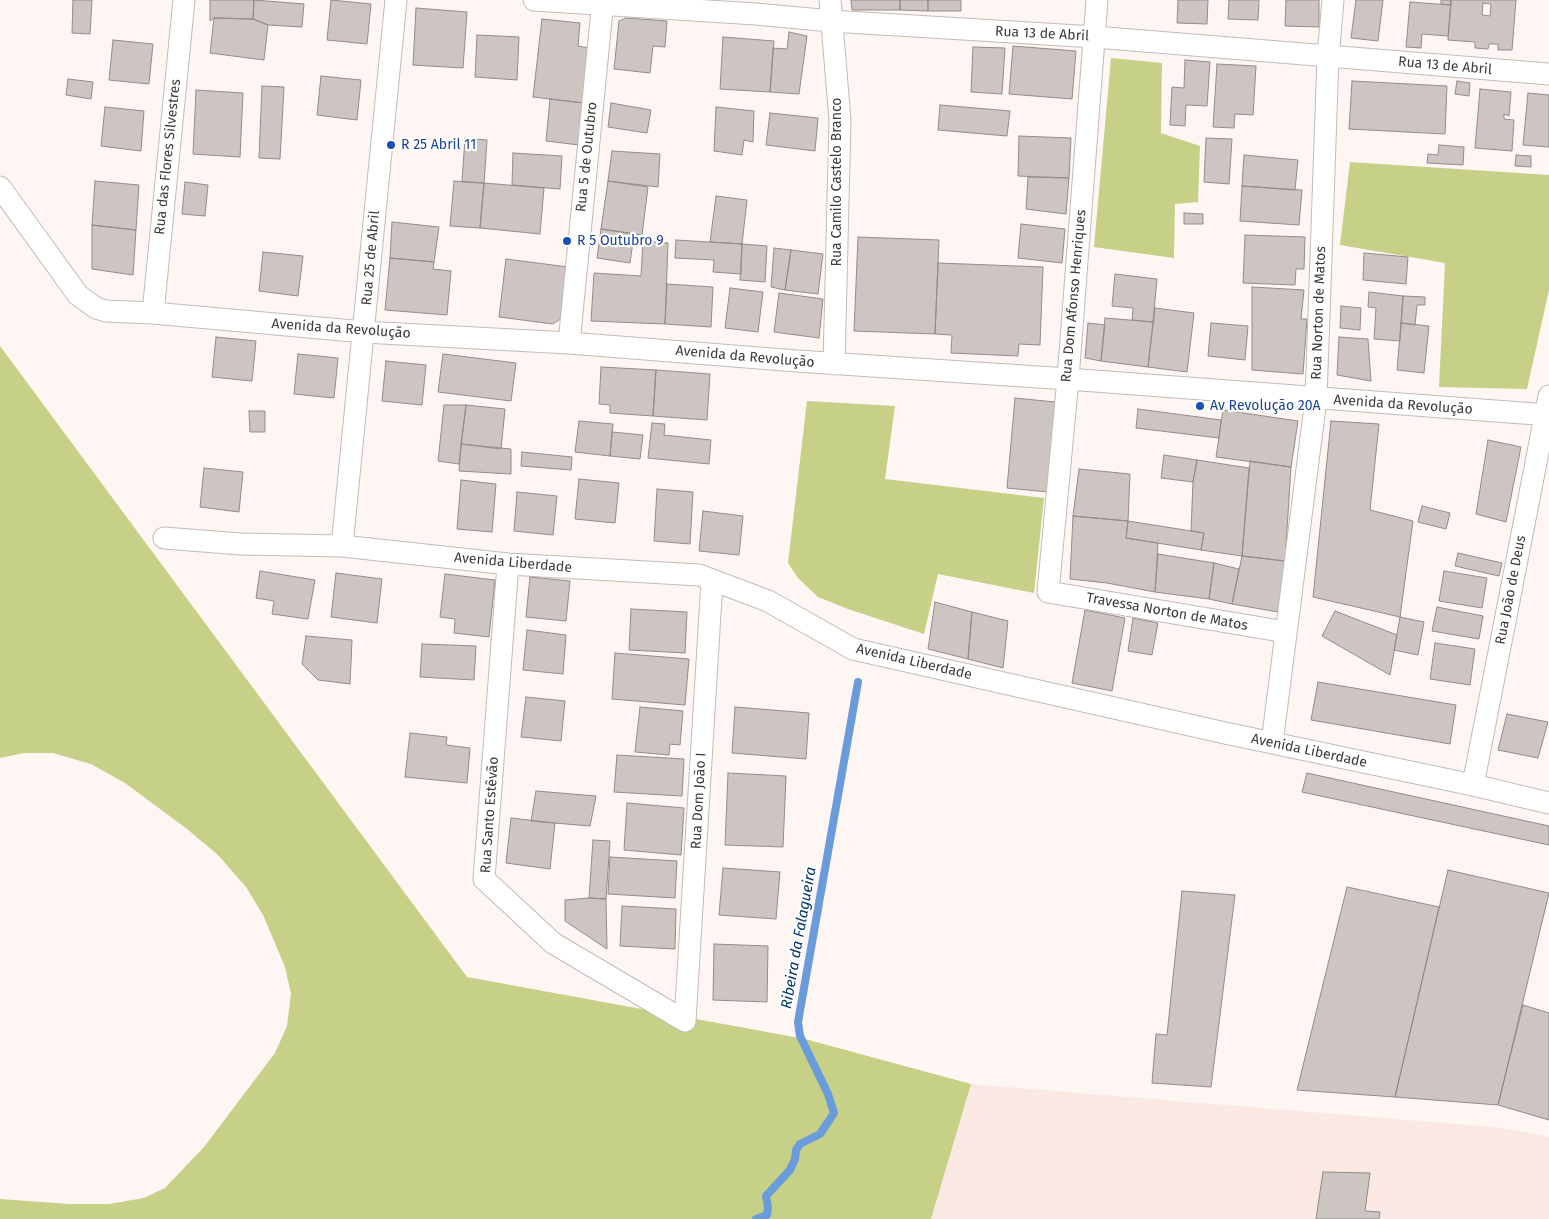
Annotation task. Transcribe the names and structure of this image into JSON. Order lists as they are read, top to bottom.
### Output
{
  "streets": {
    "street": [
      "Rua 13 de Abril",
      "Rua das Flores Silvestres",
      "Rua 5 de Outubro",
      "Rua Camilo Castelo Branco",
      "Rua 25 de Abril",
      "Rua Dom Afonso Henriques",
      "Rua Norton de Matos",
      "Avenida da Revolução",
      "Avenida Liberdade",
      "Rua João de Deus",
      "Travessa Norton de Matos",
      "Rua Dom João I",
      "Rua Santo Estêvão"
    ]
  },
  "crossings": [
    ["Rua 13 de Abril", "Rua 5 de Outubro"],
    ["Rua 13 de Abril", "Rua Camilo Castelo Branco"],
    ["Rua 13 de Abril", "Rua Dom Afonso Henriques"],
    ["Rua 13 de Abril", "Rua Norton de Matos"],
    ["Rua das Flores Silvestres", "Avenida da Revolução"],
    ["Rua 5 de Outubro", "Avenida da Revolução"],
    ["Rua Camilo Castelo Branco", "Avenida da Revolução"],
    ["Rua 25 de Abril", "Avenida da Revolução"],
    ["Rua 25 de Abril", "Avenida Liberdade"],
    ["Rua Dom Afonso Henriques", "Avenida da Revolução"],
    ["Rua Dom Afonso Henriques", "Travessa Norton de Matos"],
    ["Rua Norton de Matos", "Avenida da Revolução"],
    ["Rua Norton de Matos", "Avenida Liberdade"],
    ["Rua Norton de Matos", "Travessa Norton de Matos"],
    ["Avenida da Revolução", "Rua João de Deus"],
    ["Avenida Liberdade", "Rua João de Deus"],
    ["Avenida Liberdade", "Rua Dom João I"],
    ["Avenida Liberdade", "Rua Santo Estêvão"],
    ["Rua Dom João I", "Rua Santo Estêvão"]
  ],
  "water": ["Ribeira da Falagueira"],
  "places": ["R 25 Abril 11", "R 5 Outubro 9", "Av Revolução 20A"]
}
